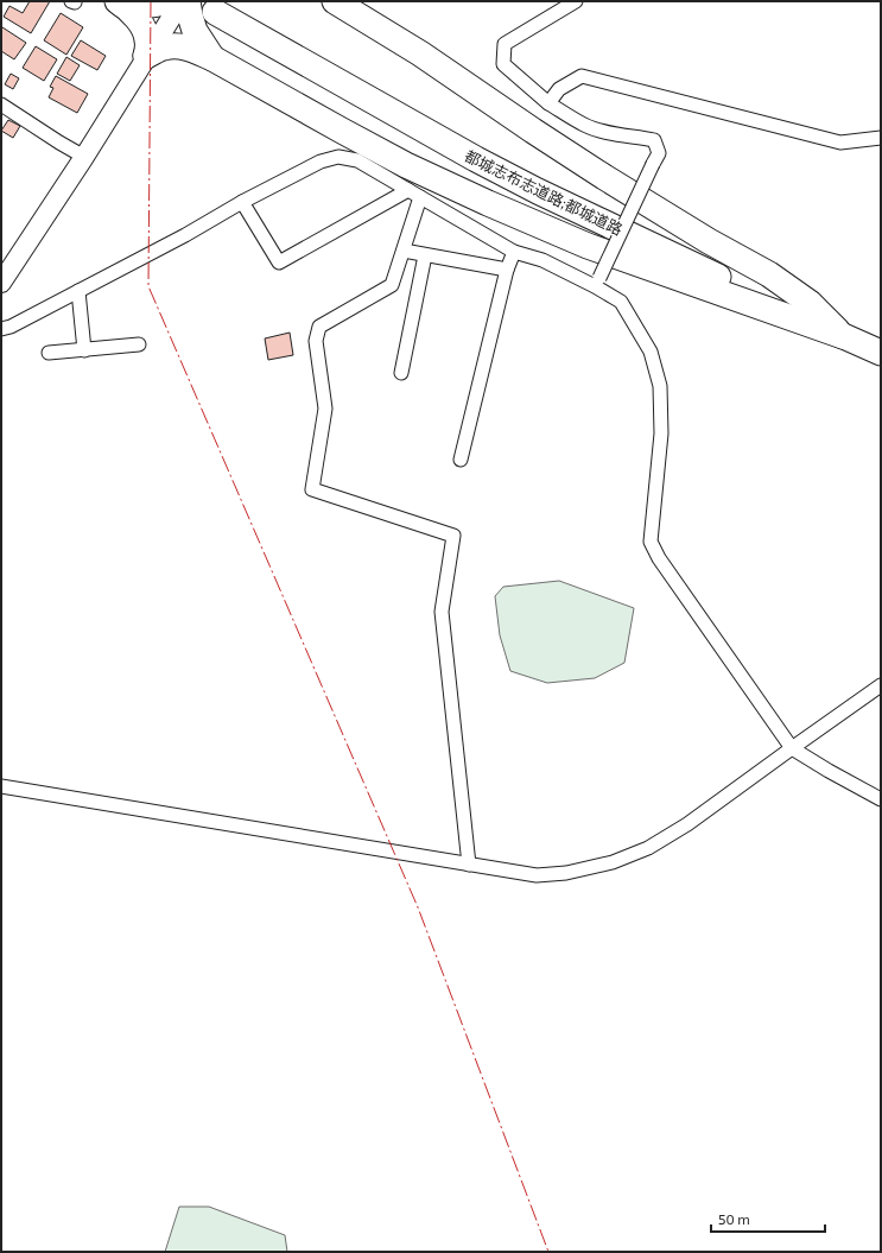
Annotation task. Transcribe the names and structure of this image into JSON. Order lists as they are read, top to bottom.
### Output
{
  "streets": {
    "highway": ["都城志布志道路;都城道路"]
  },
  "scale_bar": "50 m"
}
